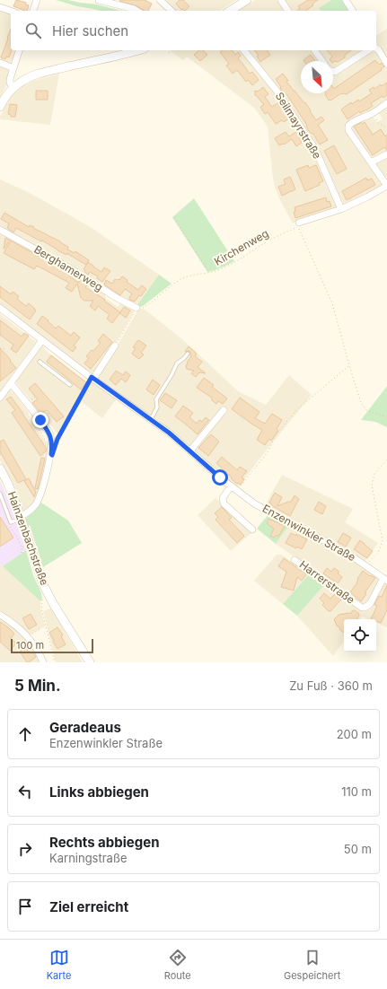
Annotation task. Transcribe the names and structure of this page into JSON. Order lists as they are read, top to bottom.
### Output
{
  "streets": {
    "street": [
      "Seilmayrstraße",
      "Berghamerweg",
      "Enzenwinkler Straße",
      "Hainzenbachstraße",
      "Harrerstraße"
    ],
    "path": ["Kirchenweg"]
  },
  "crossings": [
    ["Kirchenweg", "Berghamerweg"],
    ["Enzenwinkler Straße", "Harrerstraße"]
  ],
  "scale_bar": "100 m",
  "north": "bottom right",
  "page": {
    "search": "Hier suchen",
    "scale": "100 m",
    "heading": ["5 Min.", "Zu Fuß · 360 m"],
    "list": [
      ["Geradeaus", "Enzenwinkler Straße", "200 m"],
      ["Links abbiegen", "110 m"],
      ["Rechts abbiegen", "Karningstraße", "50 m"],
      "Ziel erreicht"
    ],
    "nav": ["Karte", "Route", "Gespeichert"]
  }
}
